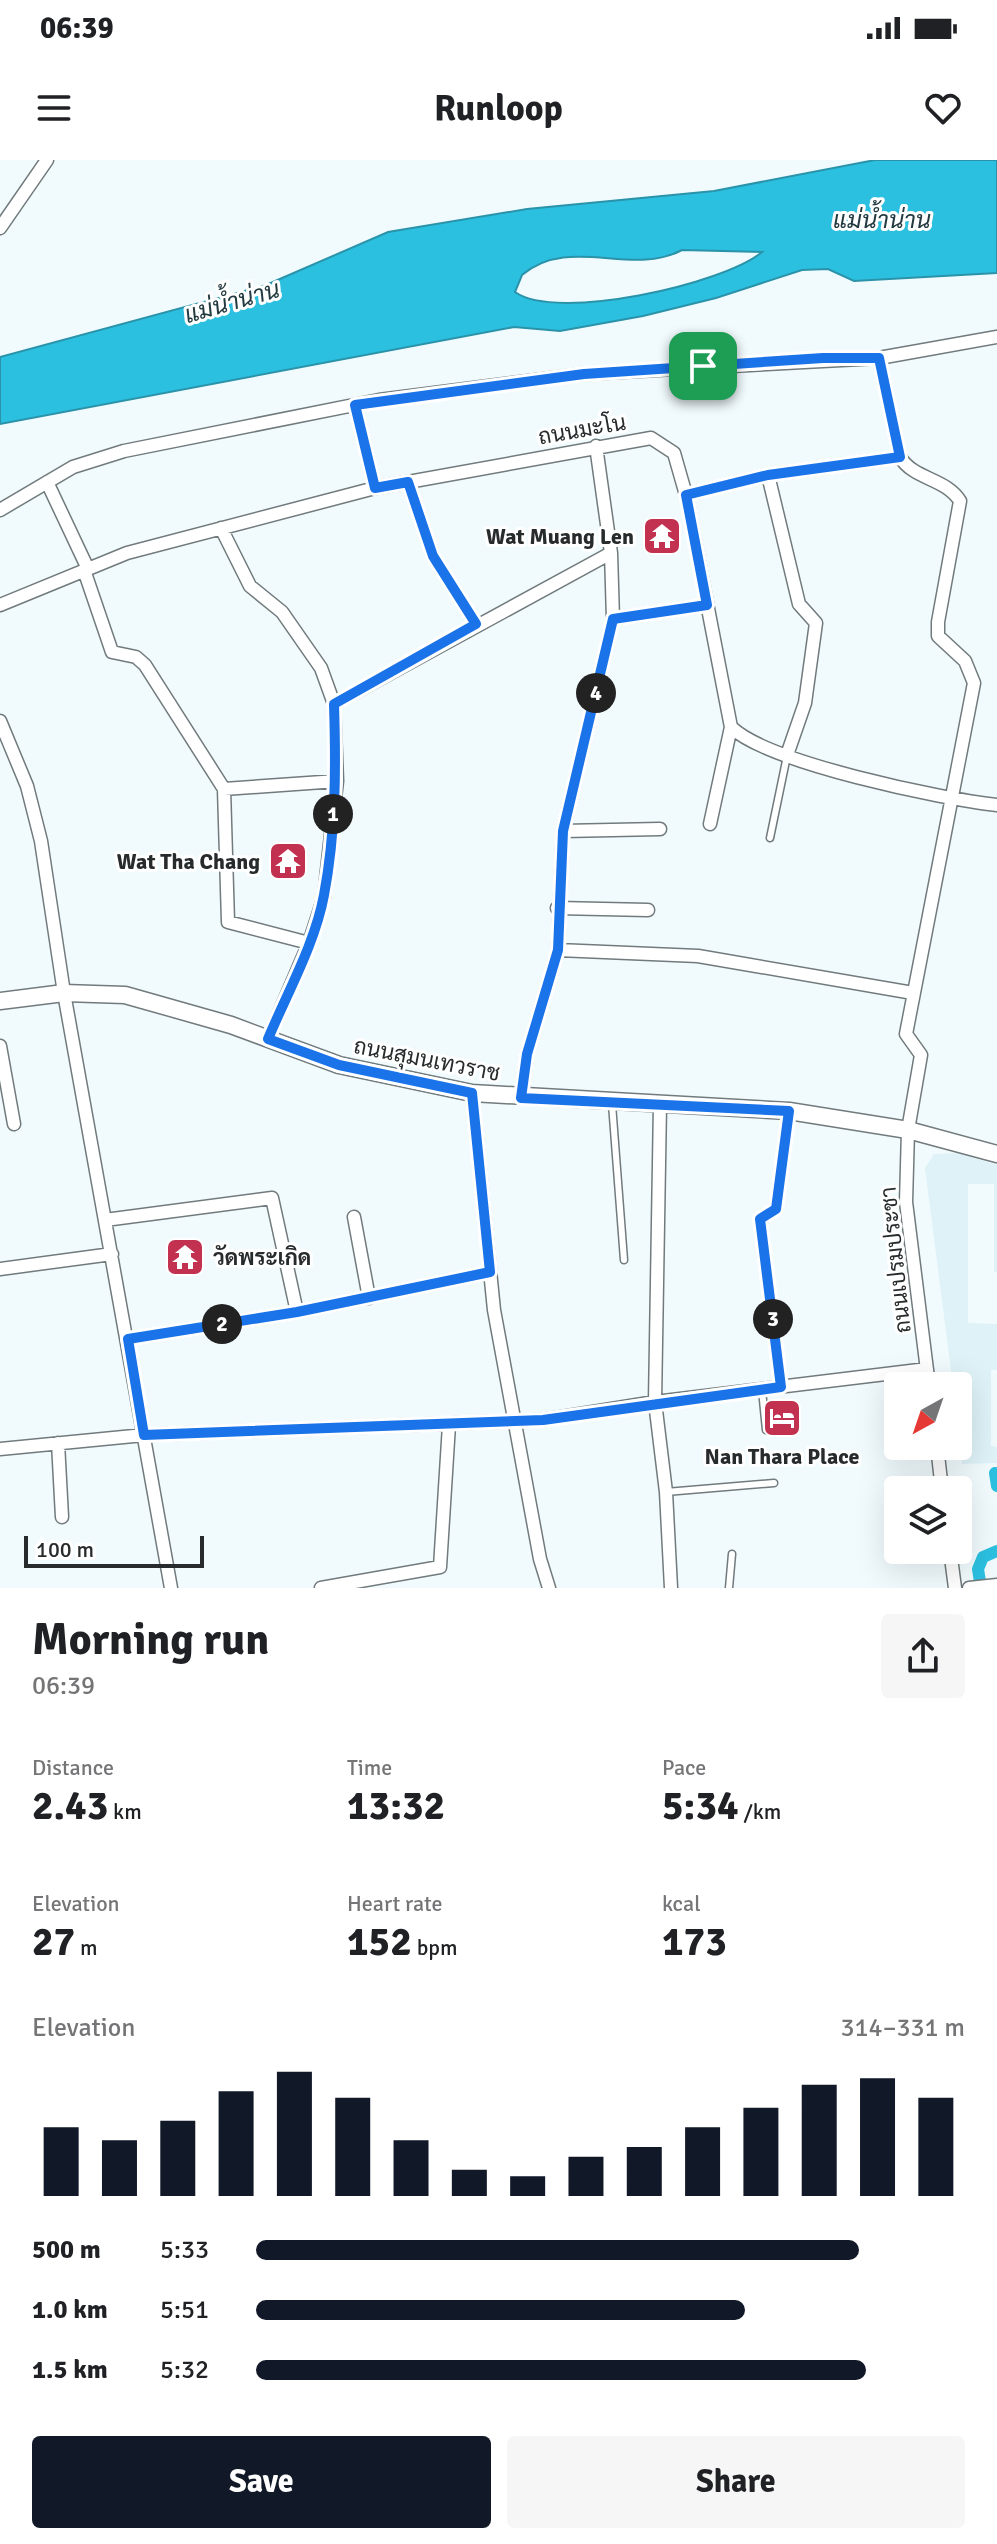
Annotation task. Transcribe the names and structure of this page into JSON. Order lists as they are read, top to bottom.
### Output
{
  "streets": {
    "street": ["ถนนมะโน", "ถนนสุมนเทวราช", "ถนนเปรมประชา"]
  },
  "crossings": [
    ["ถนนสุมนเทวราช", "ถนนเปรมประชา"]
  ],
  "water": ["แม่น้ำน่าน"],
  "places": {
    "temple": ["Wat Muang Len", "Wat Tha Chang", "วัดพระเกิด"],
    "hotel": ["Nan Thara Place"]
  },
  "scale_bar": "100 m",
  "north": "bottom left",
  "page": {
    "status": "06:39",
    "header": "Runloop",
    "pins": [
      "4",
      "1",
      "3",
      "2"
    ],
    "scale": "100 m",
    "heading": ["Morning run", "06:39"],
    "stats": [
      ["Distance", "2.43 km"],
      ["Time", "13:32"],
      ["Pace", "5:34 /km"],
      ["Elevation", "27 m"],
      ["Heart rate", "152 bpm"],
      ["kcal", "173"]
    ],
    "chart": ["Elevation", "314–331 m"],
    "list": [
      {
        "name": "500 m",
        "note": "5:33"
      },
      {
        "name": "1.0 km",
        "note": "5:51"
      },
      {
        "name": "1.5 km",
        "note": "5:32"
      }
    ],
    "buttons": ["Save", "Share"]
  }
}
